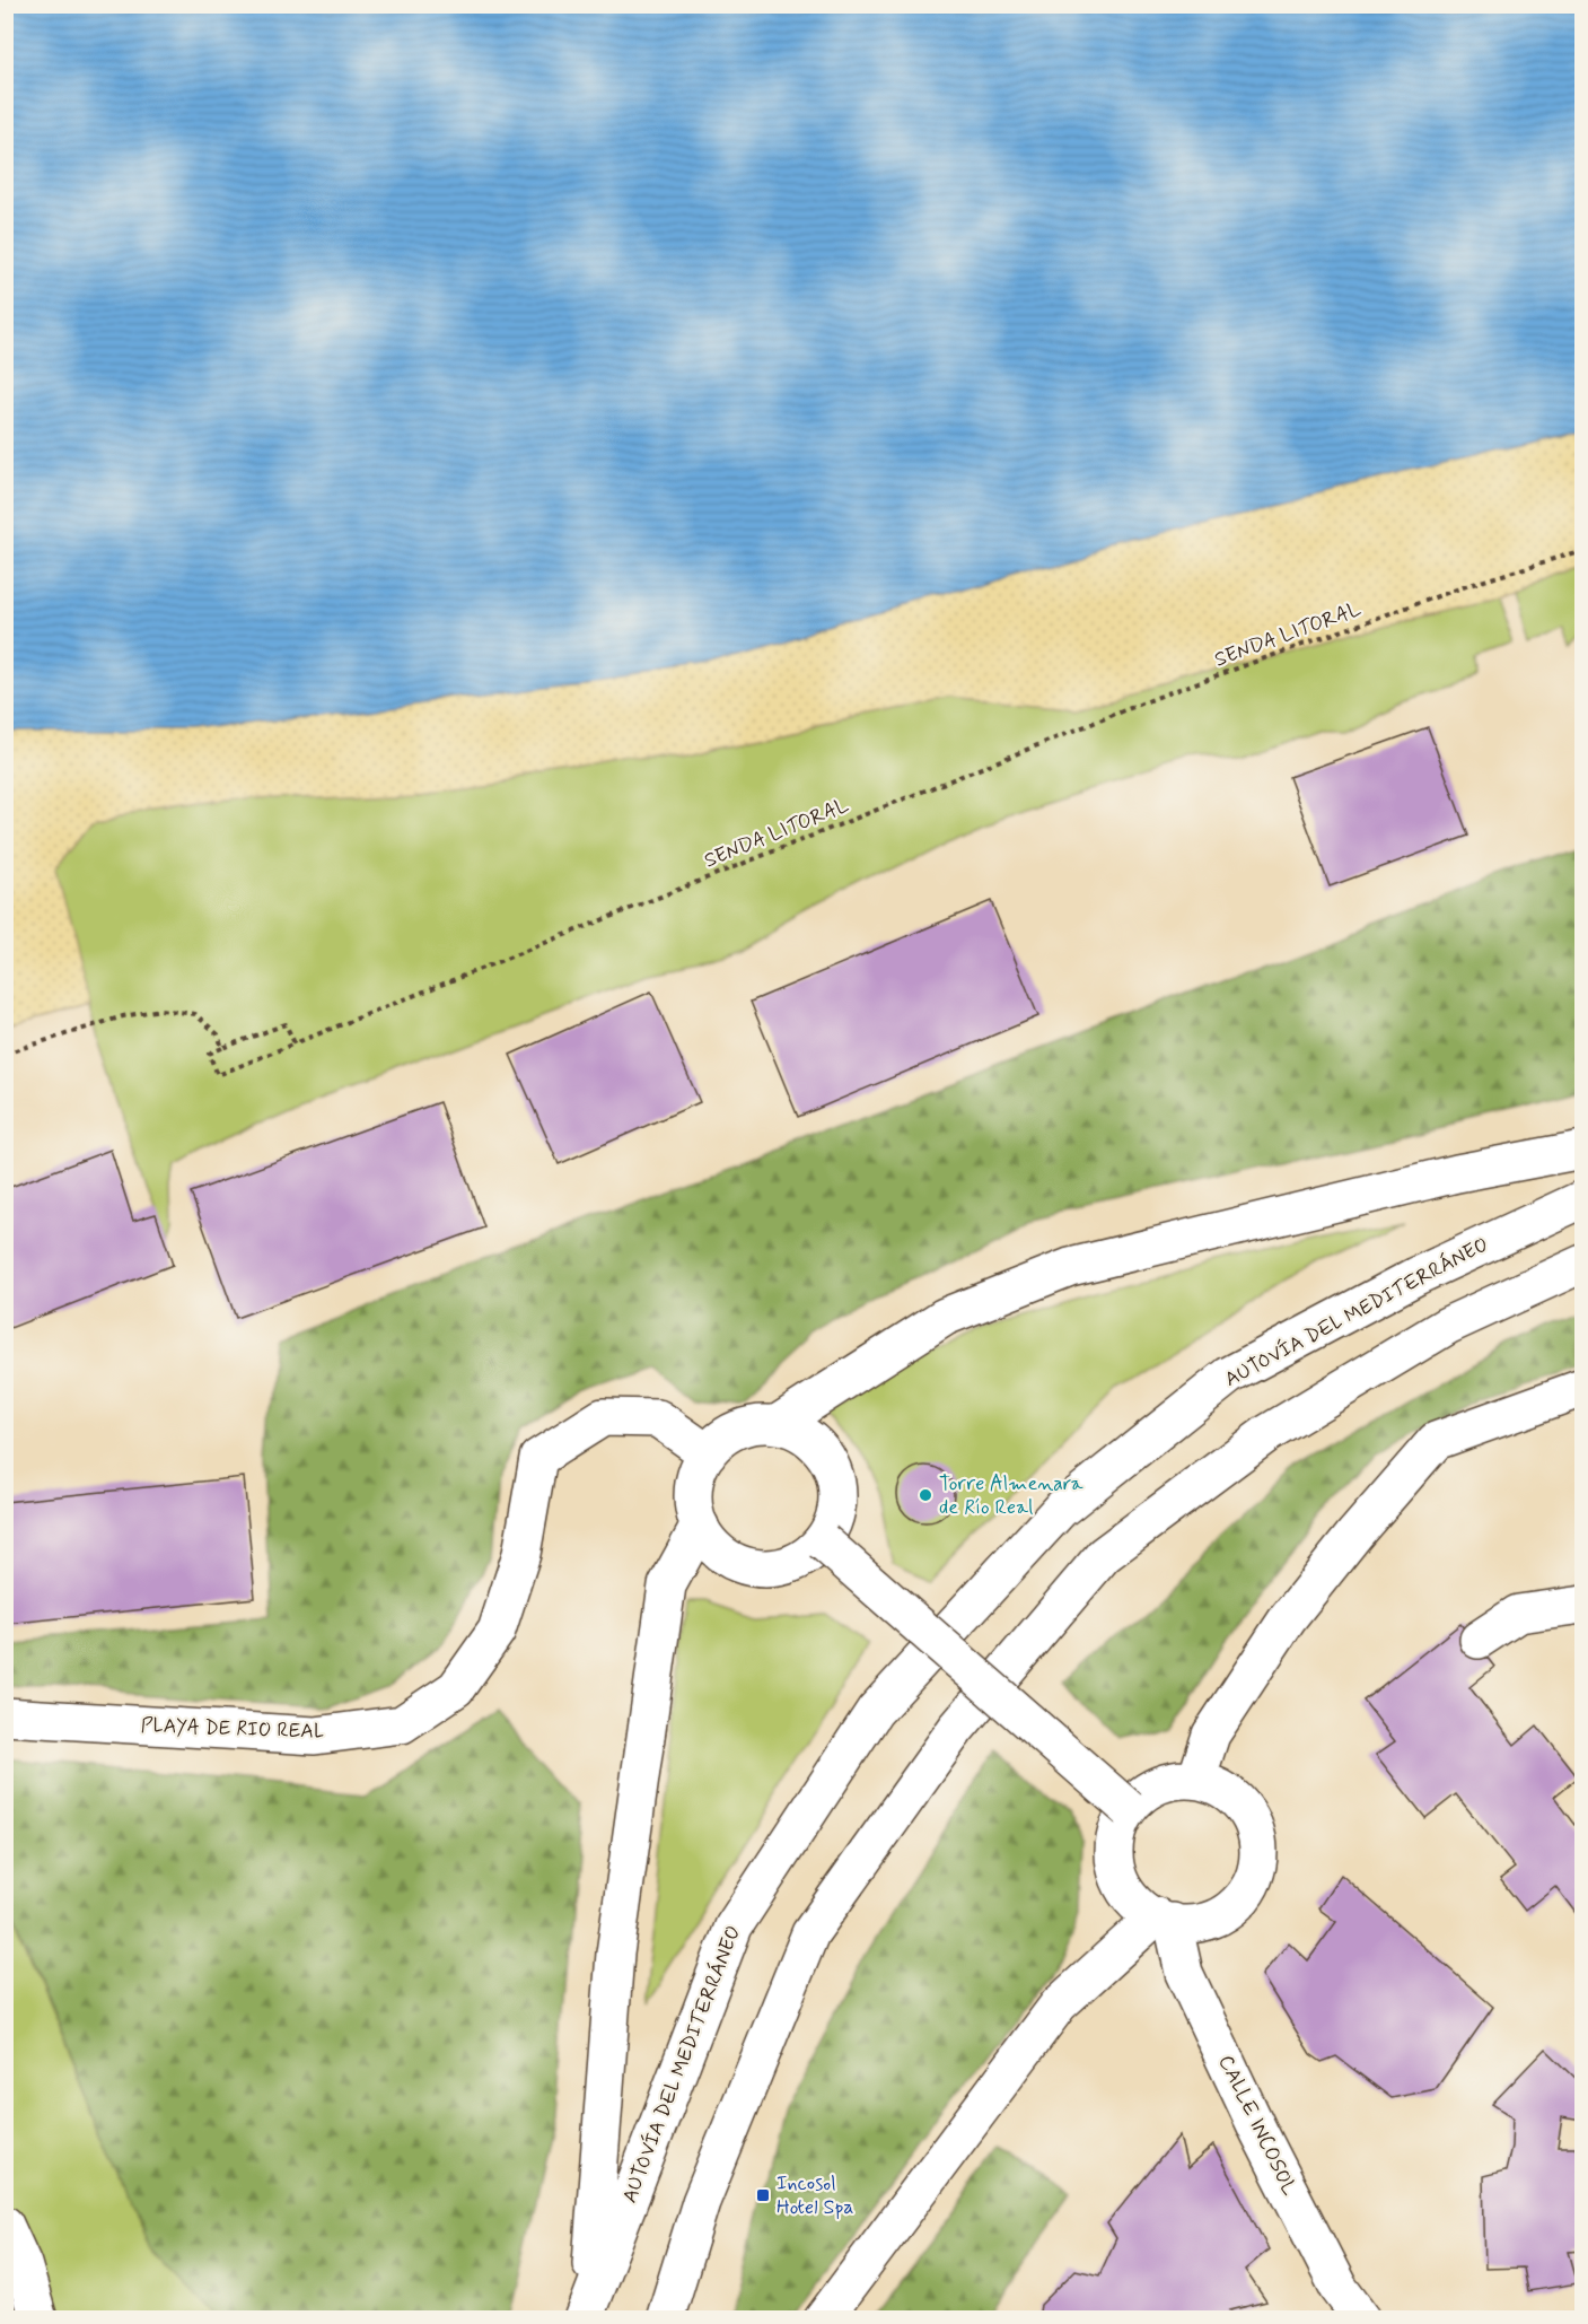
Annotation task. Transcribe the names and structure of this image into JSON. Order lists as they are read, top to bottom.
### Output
{
  "streets": {
    "main road": ["AUTOVÍA DEL MEDITERRÁNEO", "PLAYA DE RIO REAL", "CALLE INCOSOL"],
    "path": ["SENDA LITORAL"]
  },
  "places": {
    "other": ["Torre Almenara de Río Real"],
    "transit": ["Incosol Hotel Spa"]
  }
}
